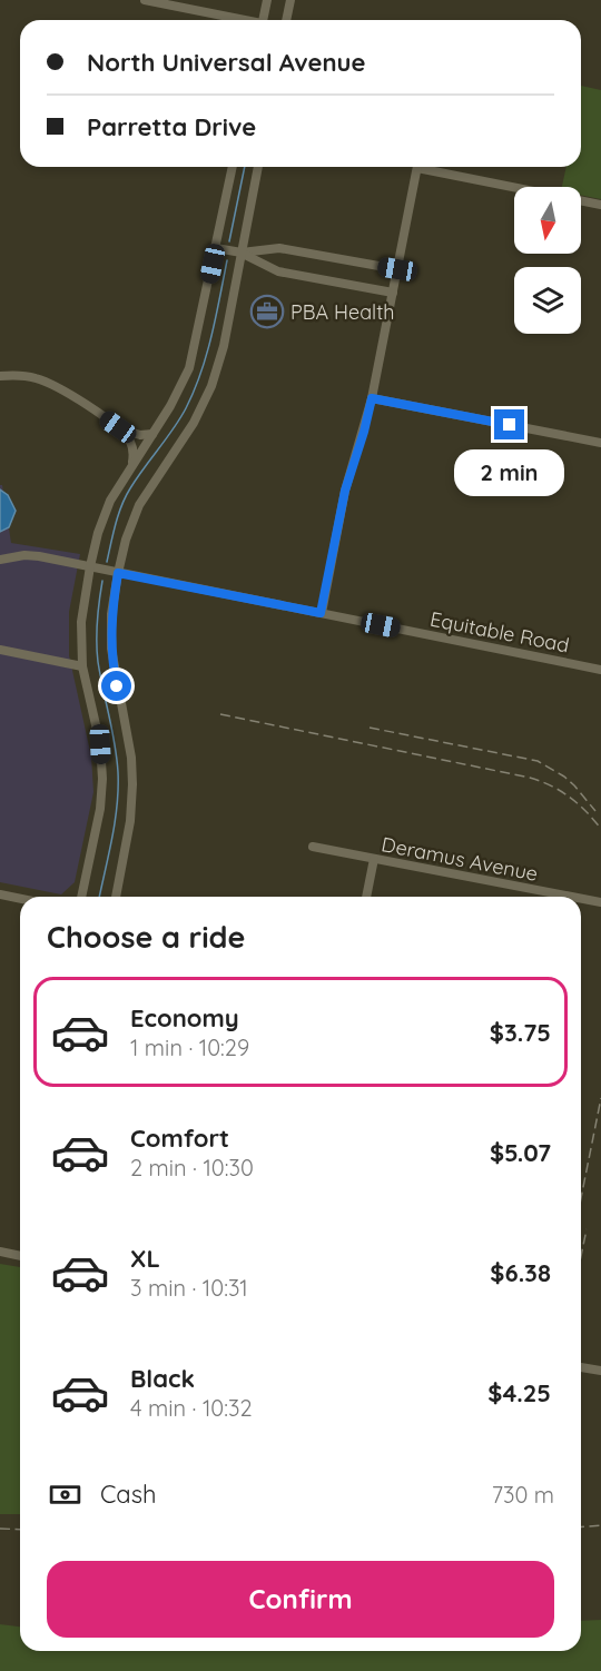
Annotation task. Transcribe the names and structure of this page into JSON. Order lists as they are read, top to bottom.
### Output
{
  "streets": {
    "street": ["Equitable Road", "Deramus Avenue"]
  },
  "places": {
    "office": ["PBA Health"]
  },
  "north": "bottom",
  "page": {
    "banner": ["North Universal Avenue", "Parretta Drive"],
    "bubble": "2 min",
    "heading": "Choose a ride",
    "list": [
      {
        "name": "Economy",
        "note": "1 min · 10:29",
        "value": "$3.75"
      },
      {
        "name": "Comfort",
        "note": "2 min · 10:30",
        "value": "$5.07"
      },
      {
        "name": "XL",
        "note": "3 min · 10:31",
        "value": "$6.38"
      },
      {
        "name": "Black",
        "note": "4 min · 10:32",
        "value": "$4.25"
      }
    ],
    "pay": ["Cash", "730 m"],
    "buttons": "Confirm"
  }
}
